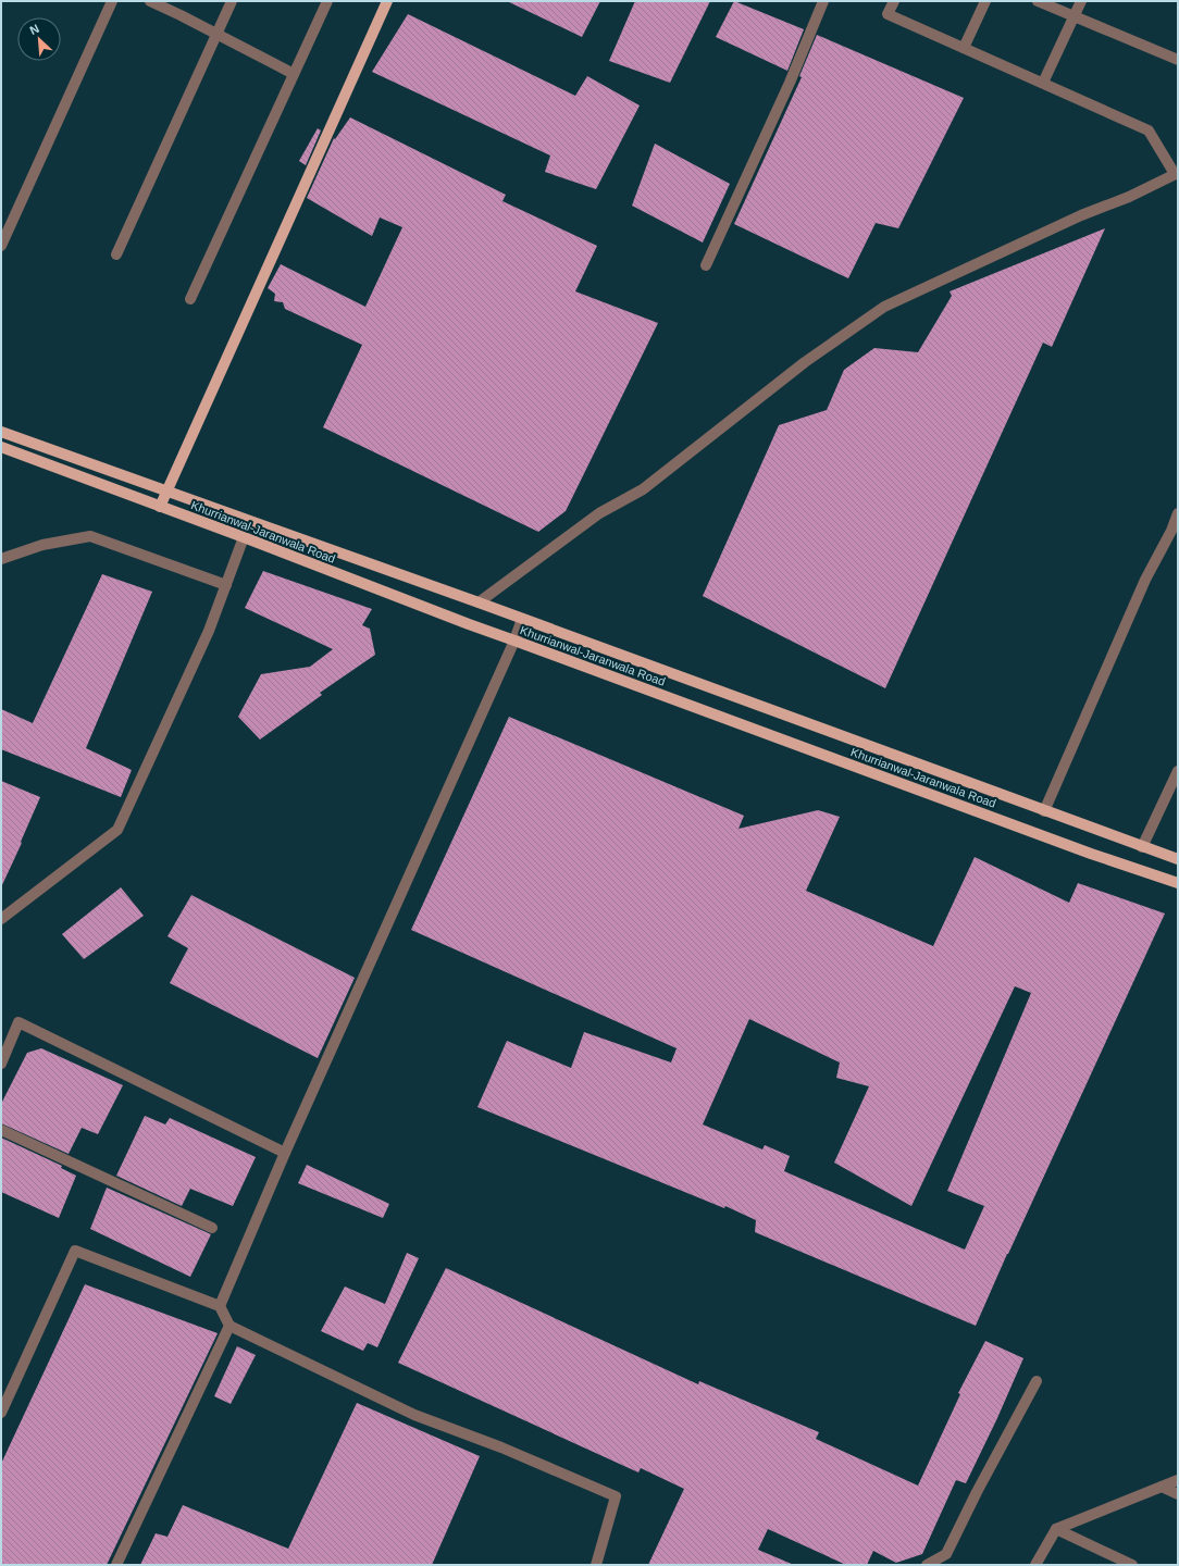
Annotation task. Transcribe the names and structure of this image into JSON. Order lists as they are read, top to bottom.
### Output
{
  "streets": {
    "main road": ["Khurrianwal-Jaranwala Road"]
  },
  "north": "top left"
}
